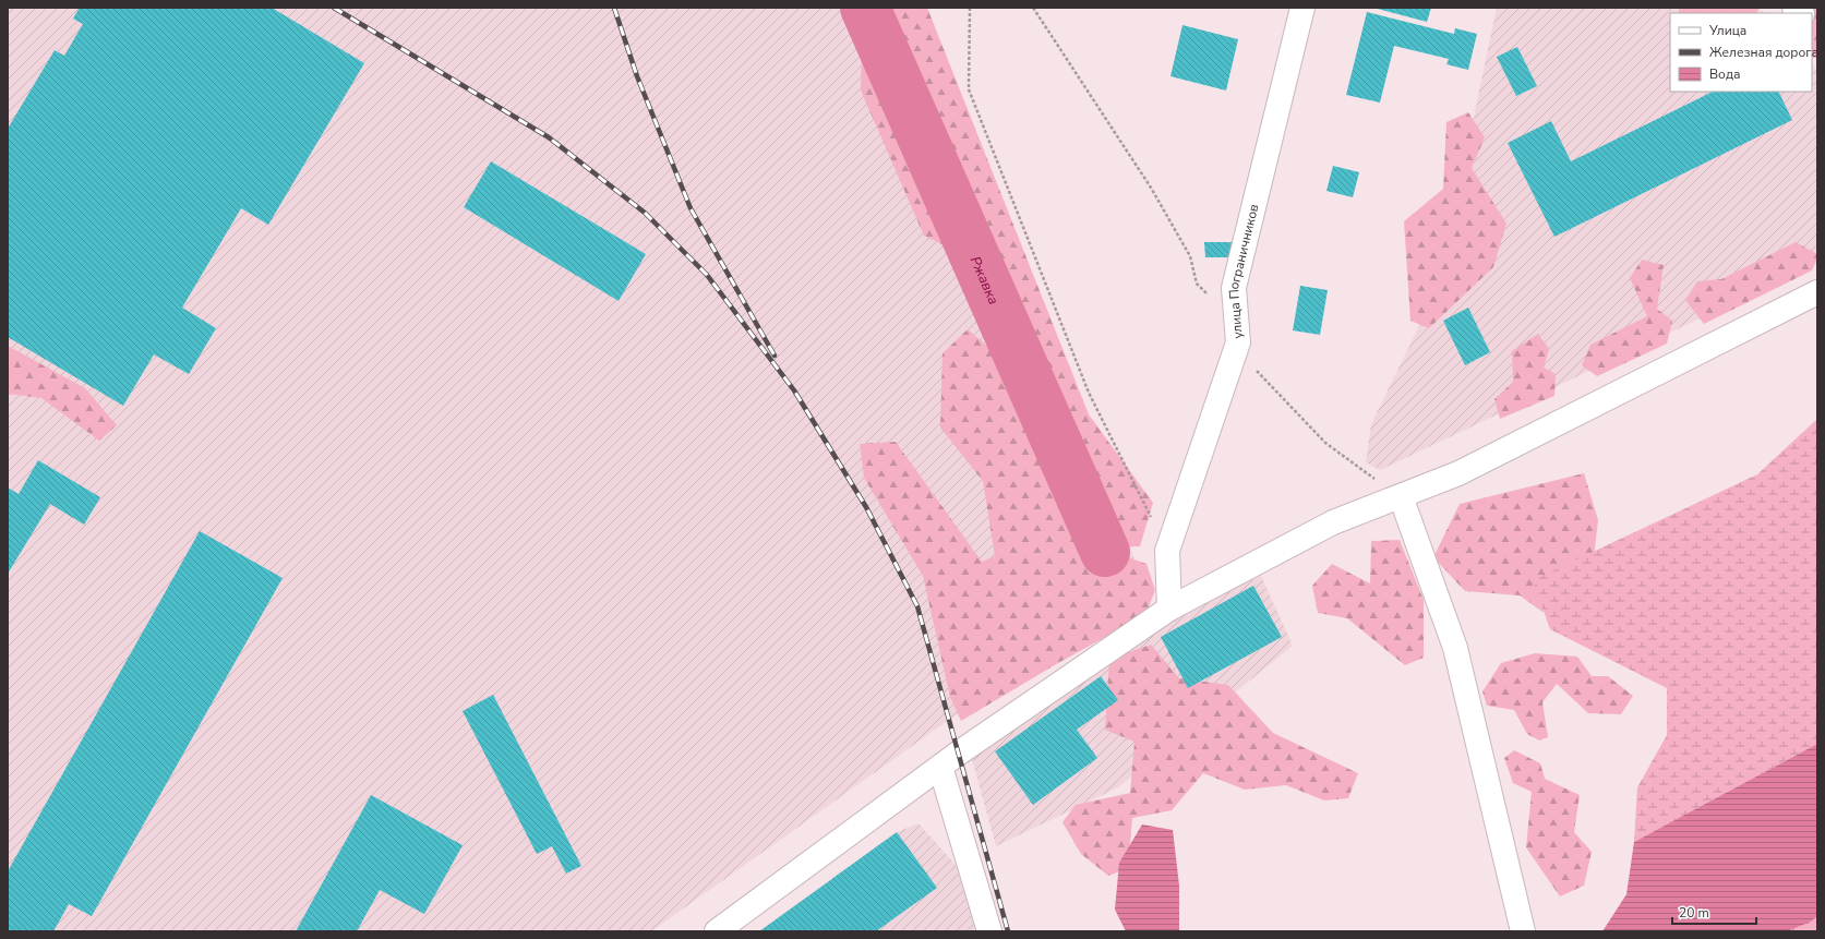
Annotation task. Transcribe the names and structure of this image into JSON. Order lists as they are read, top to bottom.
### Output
{
  "streets": {
    "street": ["улица Пограничников"]
  },
  "water": ["Ржавка"],
  "legend": ["Улица", "Железная дорога", "Вода"],
  "scale_bar": "20 m"
}
